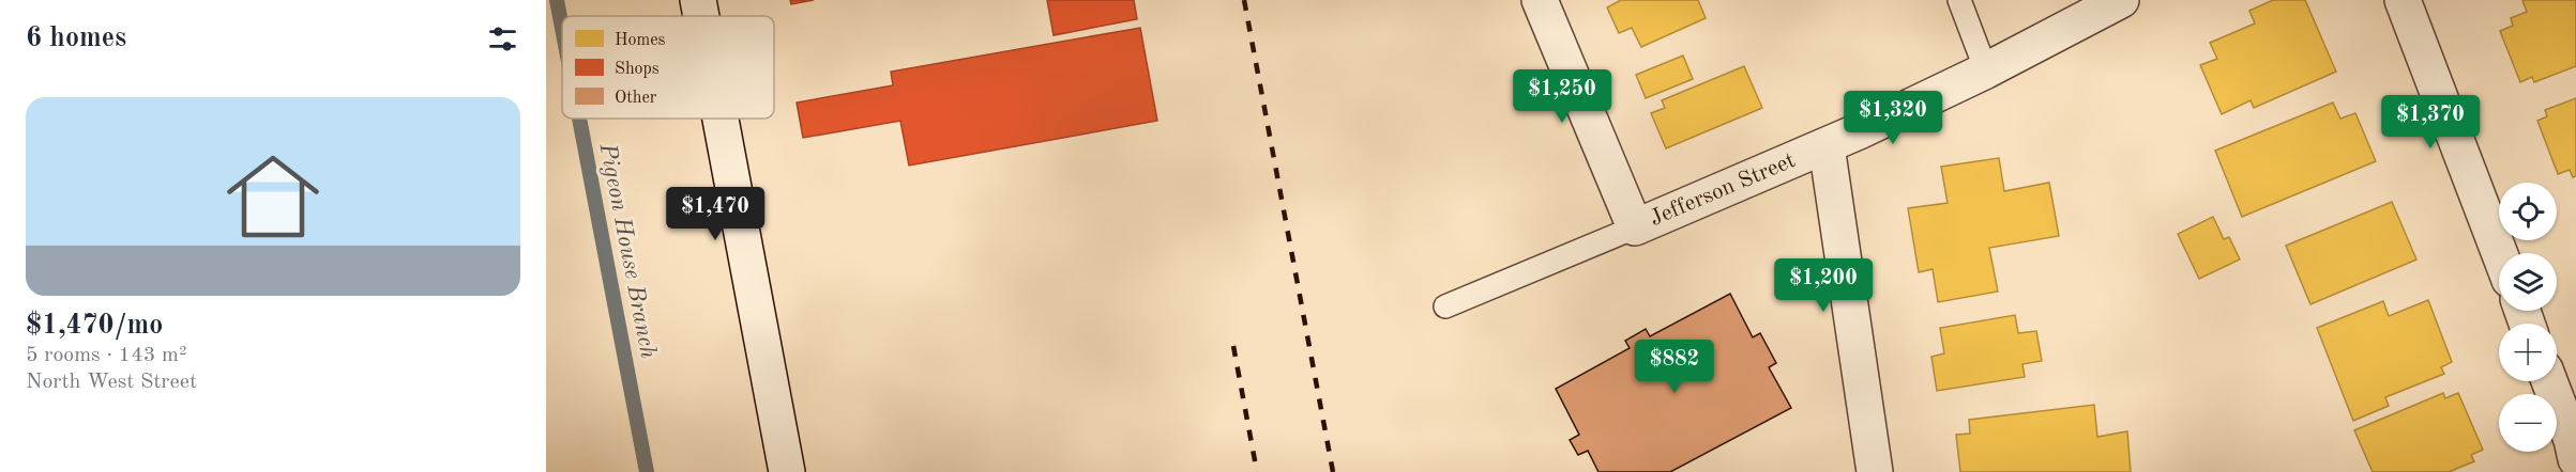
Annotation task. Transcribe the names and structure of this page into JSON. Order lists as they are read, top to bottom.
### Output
{
  "streets": {
    "street": ["Jefferson Street"]
  },
  "water": ["Pigeon House Branch"],
  "legend": ["Homes", "Shops", "Other"],
  "page": {
    "heading": "6 homes",
    "price": [
      "$1,250",
      "$1,320",
      "$1,370",
      "$1,470",
      "$1,200",
      "$882"
    ],
    "list": [
      {
        "name": "$1,470/mo",
        "note": "5 rooms · 143 m² · North West Street"
      }
    ],
    "map_buttons": ["+", "−"]
  }
}
